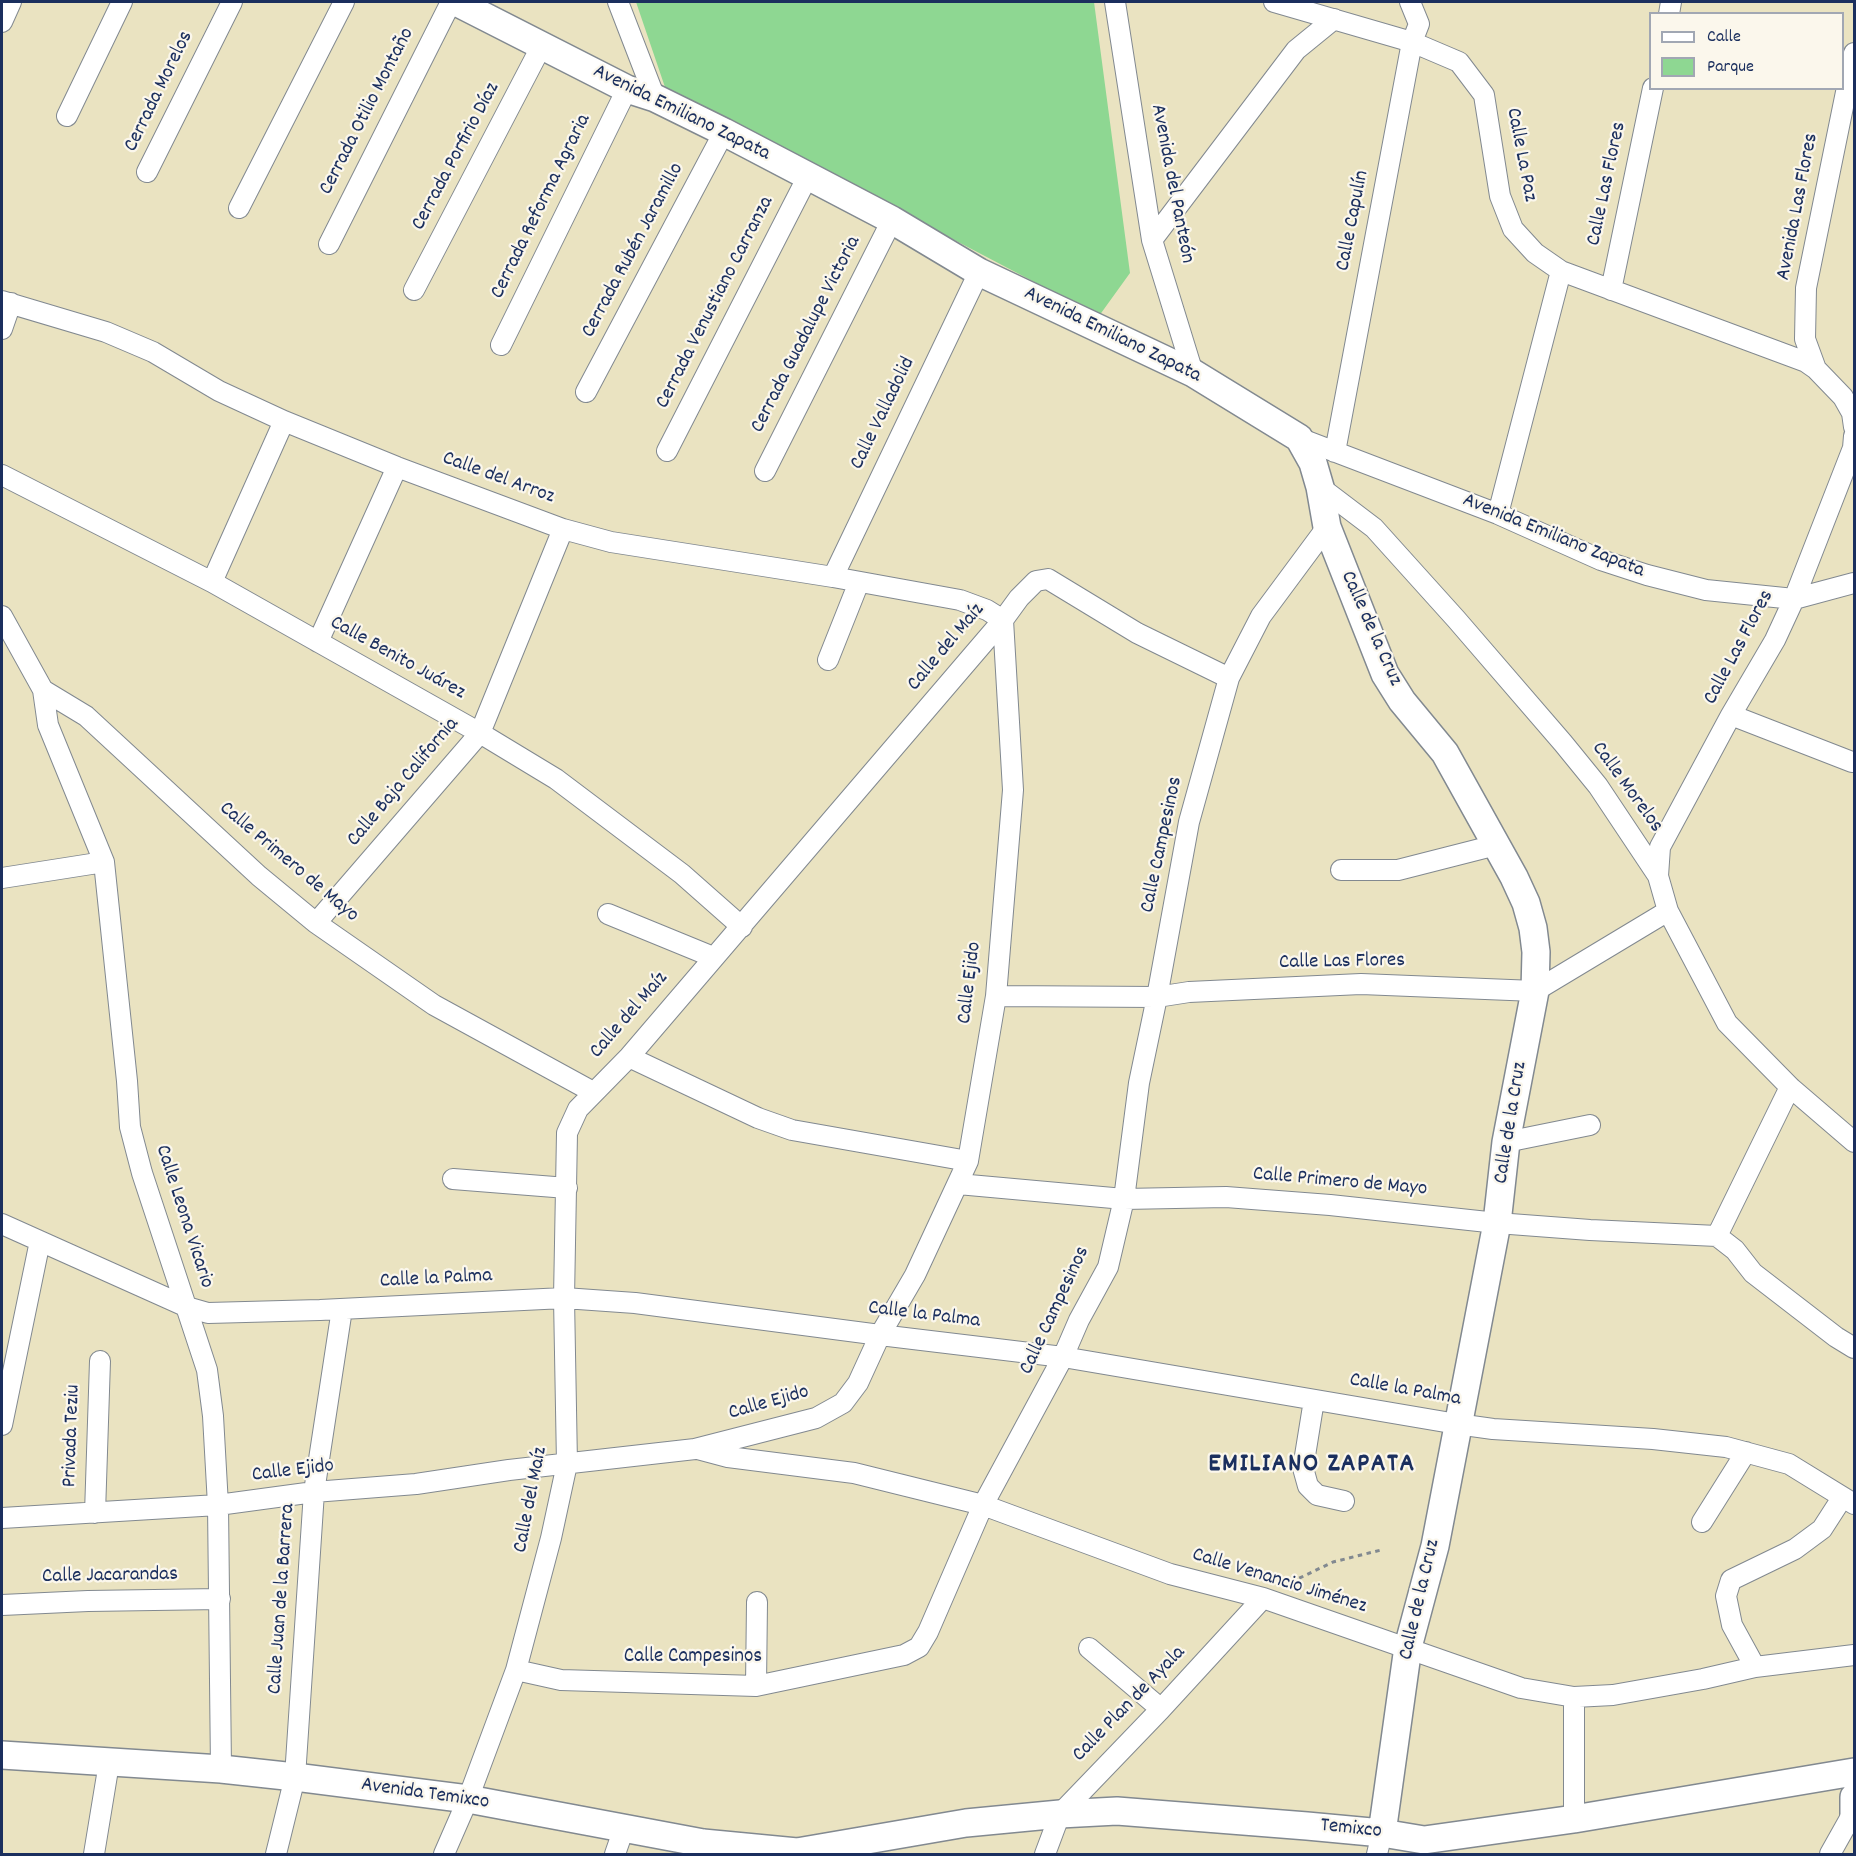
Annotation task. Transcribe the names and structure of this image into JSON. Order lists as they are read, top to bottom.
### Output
{
  "streets": {
    "main road": [
      "Avenida Emiliano Zapata",
      "Calle de la Cruz",
      "Avenida Temixco",
      "Temixco"
    ],
    "street": [
      "Cerrada Morelos",
      "Cerrada Otilio Montaño",
      "Calle La Paz",
      "Cerrada Porfirio Díaz",
      "Avenida del Panteón",
      "Calle Las Flores",
      "Cerrada Reforma Agraria",
      "Avenida Las Flores",
      "Calle Capulín",
      "Cerrada Rubén Jaramillo",
      "Cerrada Venustiano Carranza",
      "Cerrada Guadalupe Victoria",
      "Calle Valladolid",
      "Calle del Arroz",
      "Calle del Maíz",
      "Calle Benito Juárez",
      "Calle Baja California",
      "Calle Morelos",
      "Calle Campesinos",
      "Calle Primero de Mayo",
      "Calle Ejido",
      "Calle Leona Vicario",
      "Calle la Palma",
      "Privada Teziu",
      "Calle Jacarandas",
      "Calle Venancio Jiménez",
      "Calle Juan de la Barrera",
      "Calle Plan de Ayala"
    ]
  },
  "crossings": [
    ["Avenida Emiliano Zapata", "Cerrada Porfirio Díaz"],
    ["Avenida Emiliano Zapata", "Avenida del Panteón"],
    ["Avenida Emiliano Zapata", "Calle Las Flores"],
    ["Avenida Emiliano Zapata", "Cerrada Reforma Agraria"],
    ["Avenida Emiliano Zapata", "Calle Capulín"],
    ["Avenida Emiliano Zapata", "Cerrada Rubén Jaramillo"],
    ["Avenida Emiliano Zapata", "Cerrada Venustiano Carranza"],
    ["Avenida Emiliano Zapata", "Cerrada Guadalupe Victoria"],
    ["Avenida Emiliano Zapata", "Calle Valladolid"],
    ["Avenida Emiliano Zapata", "Calle de la Cruz"],
    ["Calle La Paz", "Calle Las Flores"],
    ["Calle La Paz", "Avenida Las Flores"],
    ["Calle La Paz", "Calle Capulín"],
    ["Calle Las Flores", "Calle de la Cruz"],
    ["Calle Las Flores", "Calle Morelos"],
    ["Calle Las Flores", "Calle Campesinos"],
    ["Calle Las Flores", "Calle Ejido"],
    ["Calle Valladolid", "Calle del Arroz"],
    ["Calle del Arroz", "Calle del Maíz"],
    ["Calle del Arroz", "Calle Baja California"],
    ["Calle del Arroz", "Calle Ejido"],
    ["Calle de la Cruz", "Calle Morelos"],
    ["Calle de la Cruz", "Calle Campesinos"],
    ["Calle de la Cruz", "Calle Primero de Mayo"],
    ["Calle de la Cruz", "Calle la Palma"],
    ["Calle de la Cruz", "Calle Venancio Jiménez"],
    ["Calle de la Cruz", "Temixco"],
    ["Calle del Maíz", "Calle Benito Juárez"],
    ["Calle del Maíz", "Calle Campesinos"],
    ["Calle del Maíz", "Calle Primero de Mayo"],
    ["Calle del Maíz", "Calle Ejido"],
    ["Calle del Maíz", "Calle la Palma"],
    ["Calle del Maíz", "Avenida Temixco"],
    ["Calle Benito Juárez", "Calle Baja California"],
    ["Calle Baja California", "Calle Primero de Mayo"],
    ["Calle Campesinos", "Calle Primero de Mayo"],
    ["Calle Campesinos", "Calle la Palma"],
    ["Calle Campesinos", "Calle Venancio Jiménez"],
    ["Calle Primero de Mayo", "Calle Ejido"],
    ["Calle Primero de Mayo", "Calle Leona Vicario"],
    ["Calle Ejido", "Calle Leona Vicario"],
    ["Calle Ejido", "Calle la Palma"],
    ["Calle Ejido", "Privada Teziu"],
    ["Calle Ejido", "Calle Venancio Jiménez"],
    ["Calle Ejido", "Calle Juan de la Barrera"],
    ["Calle Leona Vicario", "Calle la Palma"],
    ["Calle Leona Vicario", "Calle Jacarandas"],
    ["Calle Leona Vicario", "Avenida Temixco"],
    ["Calle la Palma", "Calle Juan de la Barrera"],
    ["Calle Venancio Jiménez", "Calle Plan de Ayala"],
    ["Calle Juan de la Barrera", "Avenida Temixco"],
    ["Calle Plan de Ayala", "Temixco"],
    ["Avenida Temixco", "Temixco"]
  ],
  "districts": ["EMILIANO ZAPATA"],
  "legend": ["Calle", "Parque"]
}
